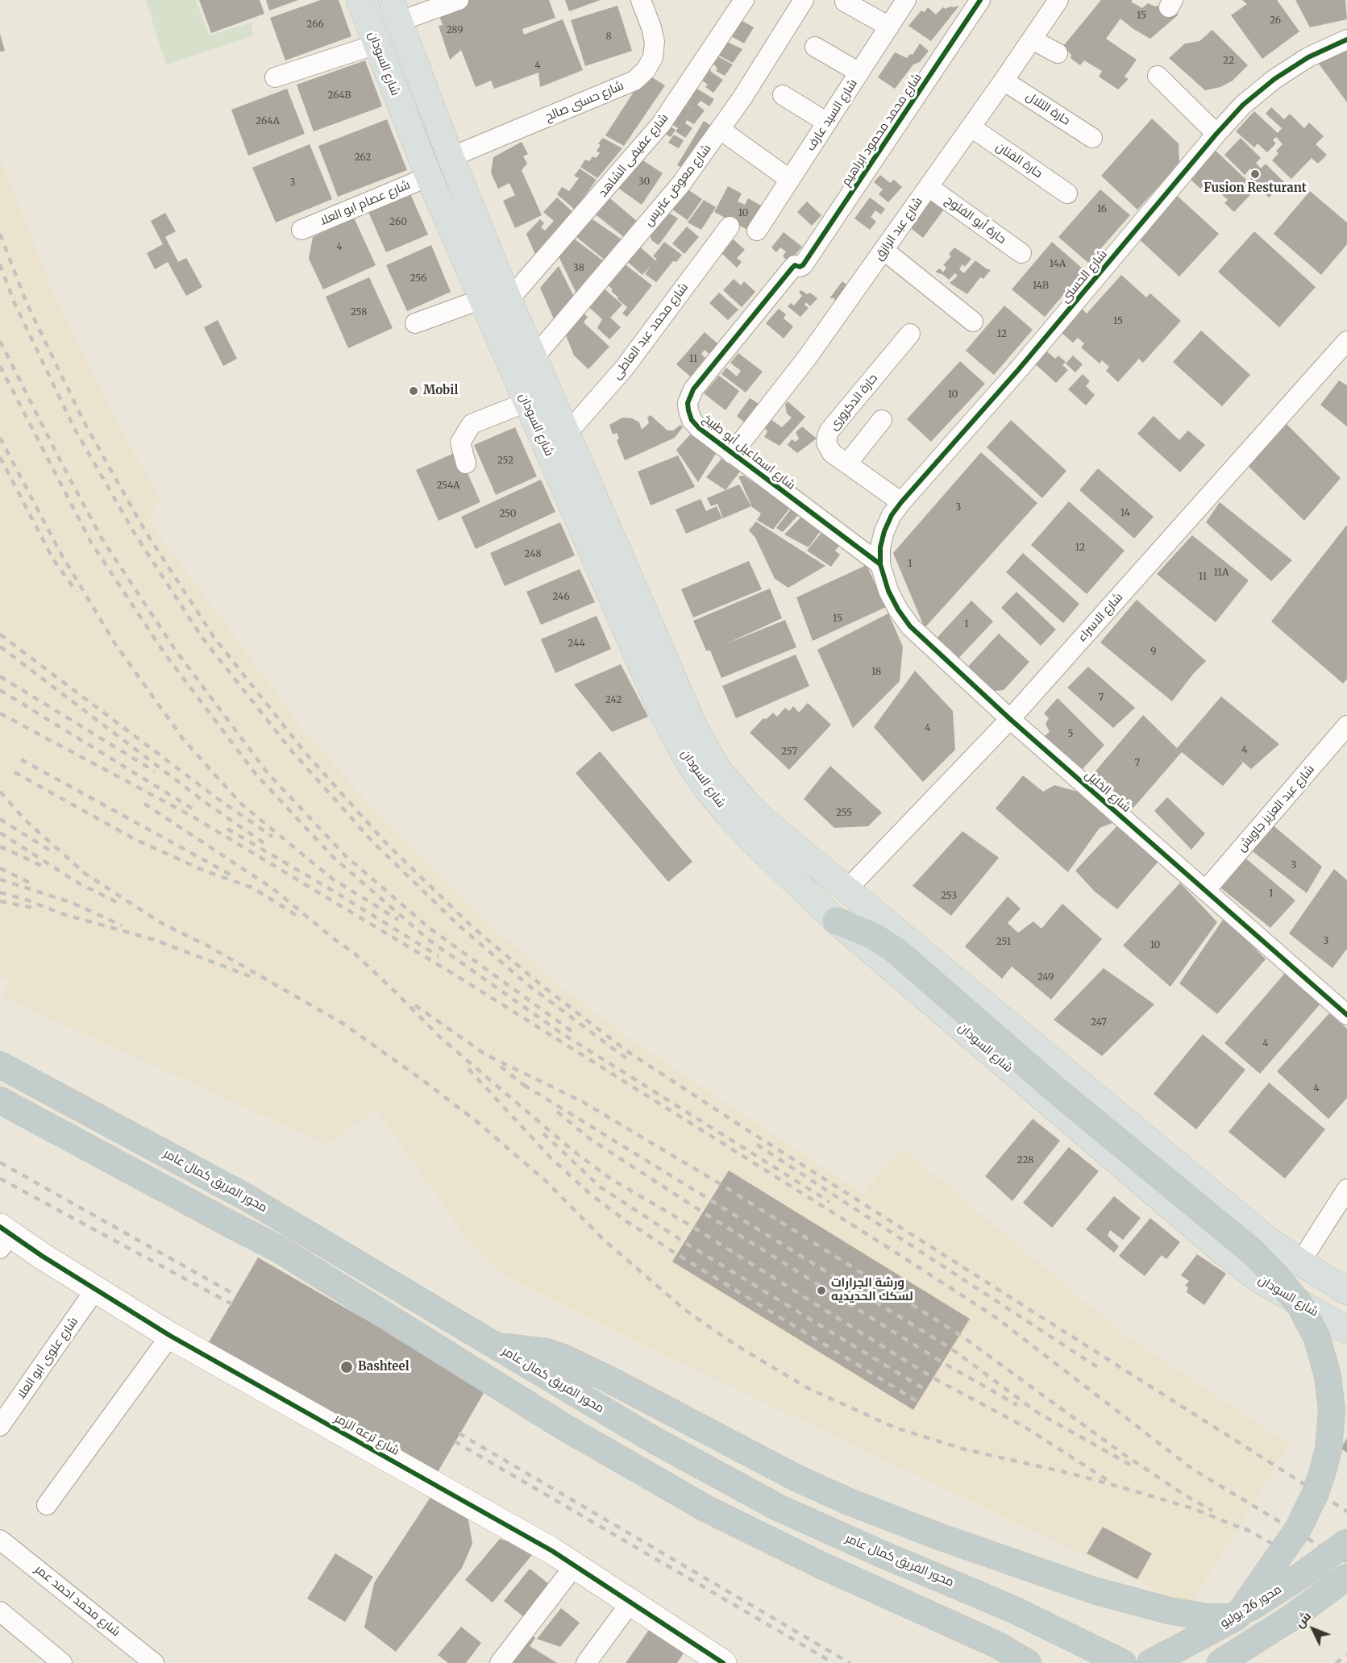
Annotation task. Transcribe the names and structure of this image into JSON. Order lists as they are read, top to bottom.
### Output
{
  "streets": {
    "highway": ["محور الفريق كمال عامر", "محور 26 يوليو"],
    "main road": ["شارع السودان"],
    "street": [
      "شارع حسنى صالح",
      "حارة التلال",
      "شارع السيد عارف",
      "شارع محمد محمود ابراهيم",
      "شارع عفيفى الشاهد",
      "حارة الفنان",
      "شارع معوض عتريس",
      "شارع عصام ابو العلا",
      "حارة أبو الفتوح",
      "شارع عبد الرازق",
      "شارع الحسنى",
      "شارع محمد عبد العاطى",
      "حارة الدكرورى",
      "شارع اسماعيل أبو طبيخ",
      "شارع الاسراء",
      "شارع الخليل",
      "شارع عبد العزيز جاويش",
      "شارع علوى ابو العلا",
      "شارع ترعه الزمر",
      "شارع محمد احمد عمر"
    ]
  },
  "crossings": [
    ["شارع السودان", "شارع حسنى صالح"],
    ["شارع السودان", "شارع عفيفى الشاهد"],
    ["شارع السودان", "شارع معوض عتريس"],
    ["شارع السودان", "شارع عصام ابو العلا"],
    ["شارع السودان", "شارع محمد عبد العاطى"],
    ["شارع السودان", "شارع الاسراء"],
    ["حارة التلال", "شارع عبد الرازق"],
    ["شارع محمد محمود ابراهيم", "شارع اسماعيل أبو طبيخ"],
    ["حارة الفنان", "شارع عبد الرازق"],
    ["حارة أبو الفتوح", "شارع عبد الرازق"],
    ["شارع عبد الرازق", "شارع اسماعيل أبو طبيخ"],
    ["شارع الحسنى", "حارة الدكرورى"],
    ["شارع الحسنى", "شارع اسماعيل أبو طبيخ"],
    ["شارع الحسنى", "شارع الخليل"],
    ["شارع اسماعيل أبو طبيخ", "شارع الخليل"],
    ["شارع الاسراء", "شارع الخليل"],
    ["شارع الخليل", "شارع عبد العزيز جاويش"],
    ["شارع علوى ابو العلا", "شارع ترعه الزمر"]
  ],
  "places": [
    "Fusion Resturant",
    "Mobil",
    "ورشة الجرارات لسكك الحديديه",
    "Bashteel"
  ],
  "house_numbers": [
    "15",
    "26",
    "266",
    "289",
    "8",
    "22",
    "4",
    "264B",
    "264A",
    "262",
    "30",
    "3",
    "16",
    "10",
    "260",
    "4",
    "14A",
    "38",
    "256",
    "14B",
    "258",
    "15",
    "12",
    "11",
    "10",
    "252",
    "254A",
    "3",
    "14",
    "250",
    "12",
    "248",
    "1",
    "11A",
    "11",
    "246",
    "15",
    "1",
    "244",
    "9",
    "18",
    "7",
    "242",
    "4",
    "5",
    "4",
    "257",
    "7",
    "255",
    "3",
    "1",
    "253",
    "3",
    "251",
    "10",
    "249",
    "247",
    "4",
    "4",
    "228"
  ],
  "north": "top left"
}
